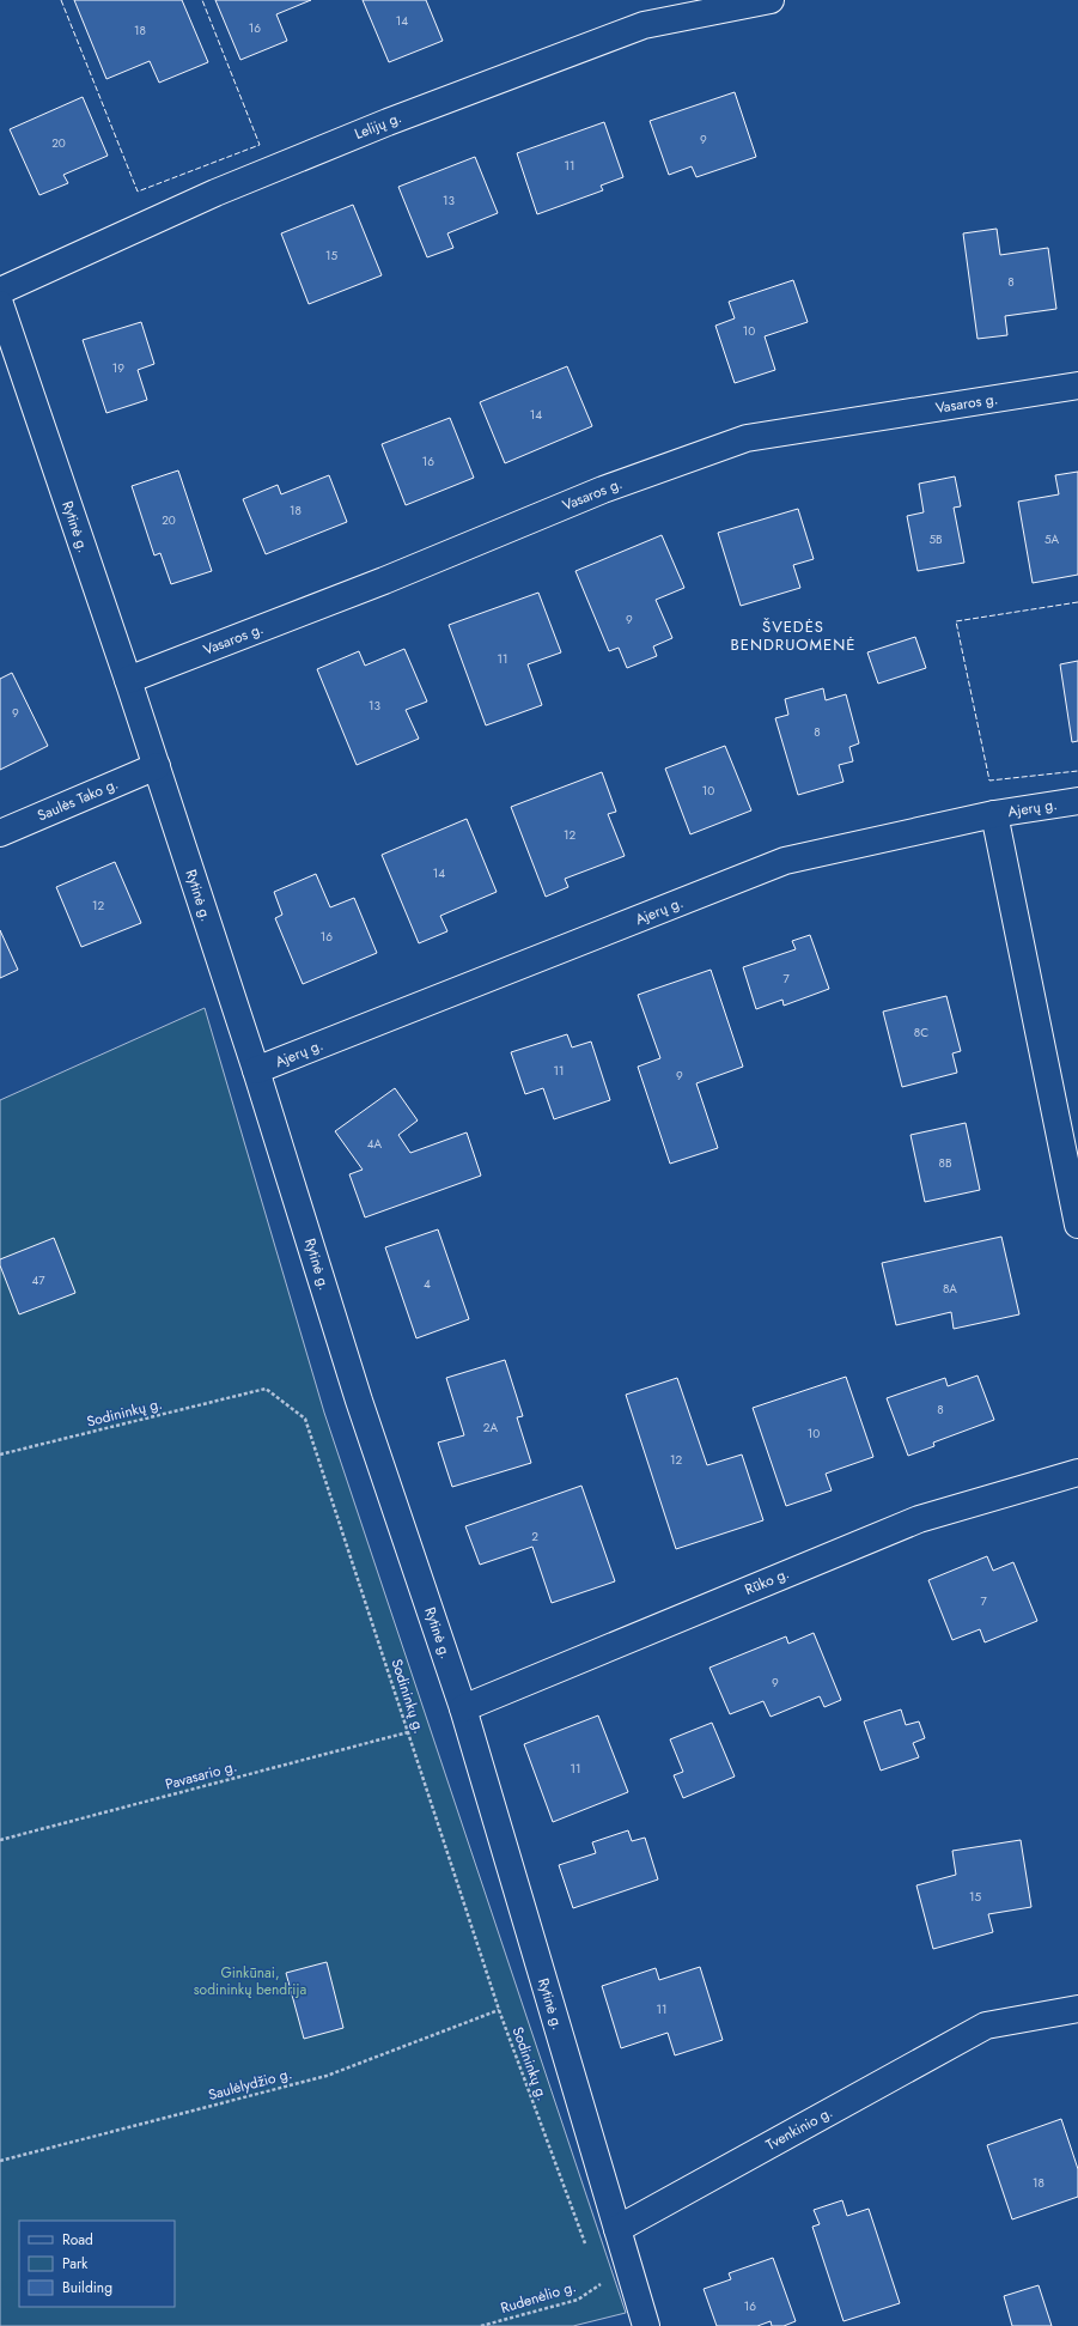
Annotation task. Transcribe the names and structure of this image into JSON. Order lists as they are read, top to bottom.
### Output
{
  "streets": {
    "street": [
      "Lelijų g.",
      "Vasaros g.",
      "Rytinė g.",
      "Saulės Tako g.",
      "Ajerų g.",
      "Rūko g.",
      "Tvenkinio g."
    ],
    "path": [
      "Sodininkų g.",
      "Pavasario g.",
      "Saulėlydžio g.",
      "Rudenėlio g."
    ]
  },
  "crossings": [
    ["Vasaros g.", "Rytinė g."],
    ["Rytinė g.", "Saulės Tako g."],
    ["Rytinė g.", "Ajerų g."],
    ["Rytinė g.", "Rūko g."],
    ["Rytinė g.", "Tvenkinio g."],
    ["Sodininkų g.", "Pavasario g."],
    ["Sodininkų g.", "Saulėlydžio g."]
  ],
  "districts": ["ŠVEDĖS BENDRUOMENĖ"],
  "parks": ["Ginkūnai, sodininkų bendrija"],
  "house_numbers": [
    "14",
    "16",
    "18",
    "9",
    "20",
    "11",
    "13",
    "15",
    "8",
    "10",
    "19",
    "14",
    "16",
    "18",
    "20",
    "5B",
    "5A",
    "9",
    "11",
    "13",
    "9",
    "8",
    "10",
    "12",
    "14",
    "12",
    "16",
    "7",
    "8C",
    "11",
    "9",
    "4A",
    "8B",
    "47",
    "4",
    "8A",
    "8",
    "2A",
    "10",
    "12",
    "2",
    "7",
    "9",
    "11",
    "15",
    "11",
    "18",
    "16"
  ],
  "legend": ["Road", "Park", "Building"]
}
